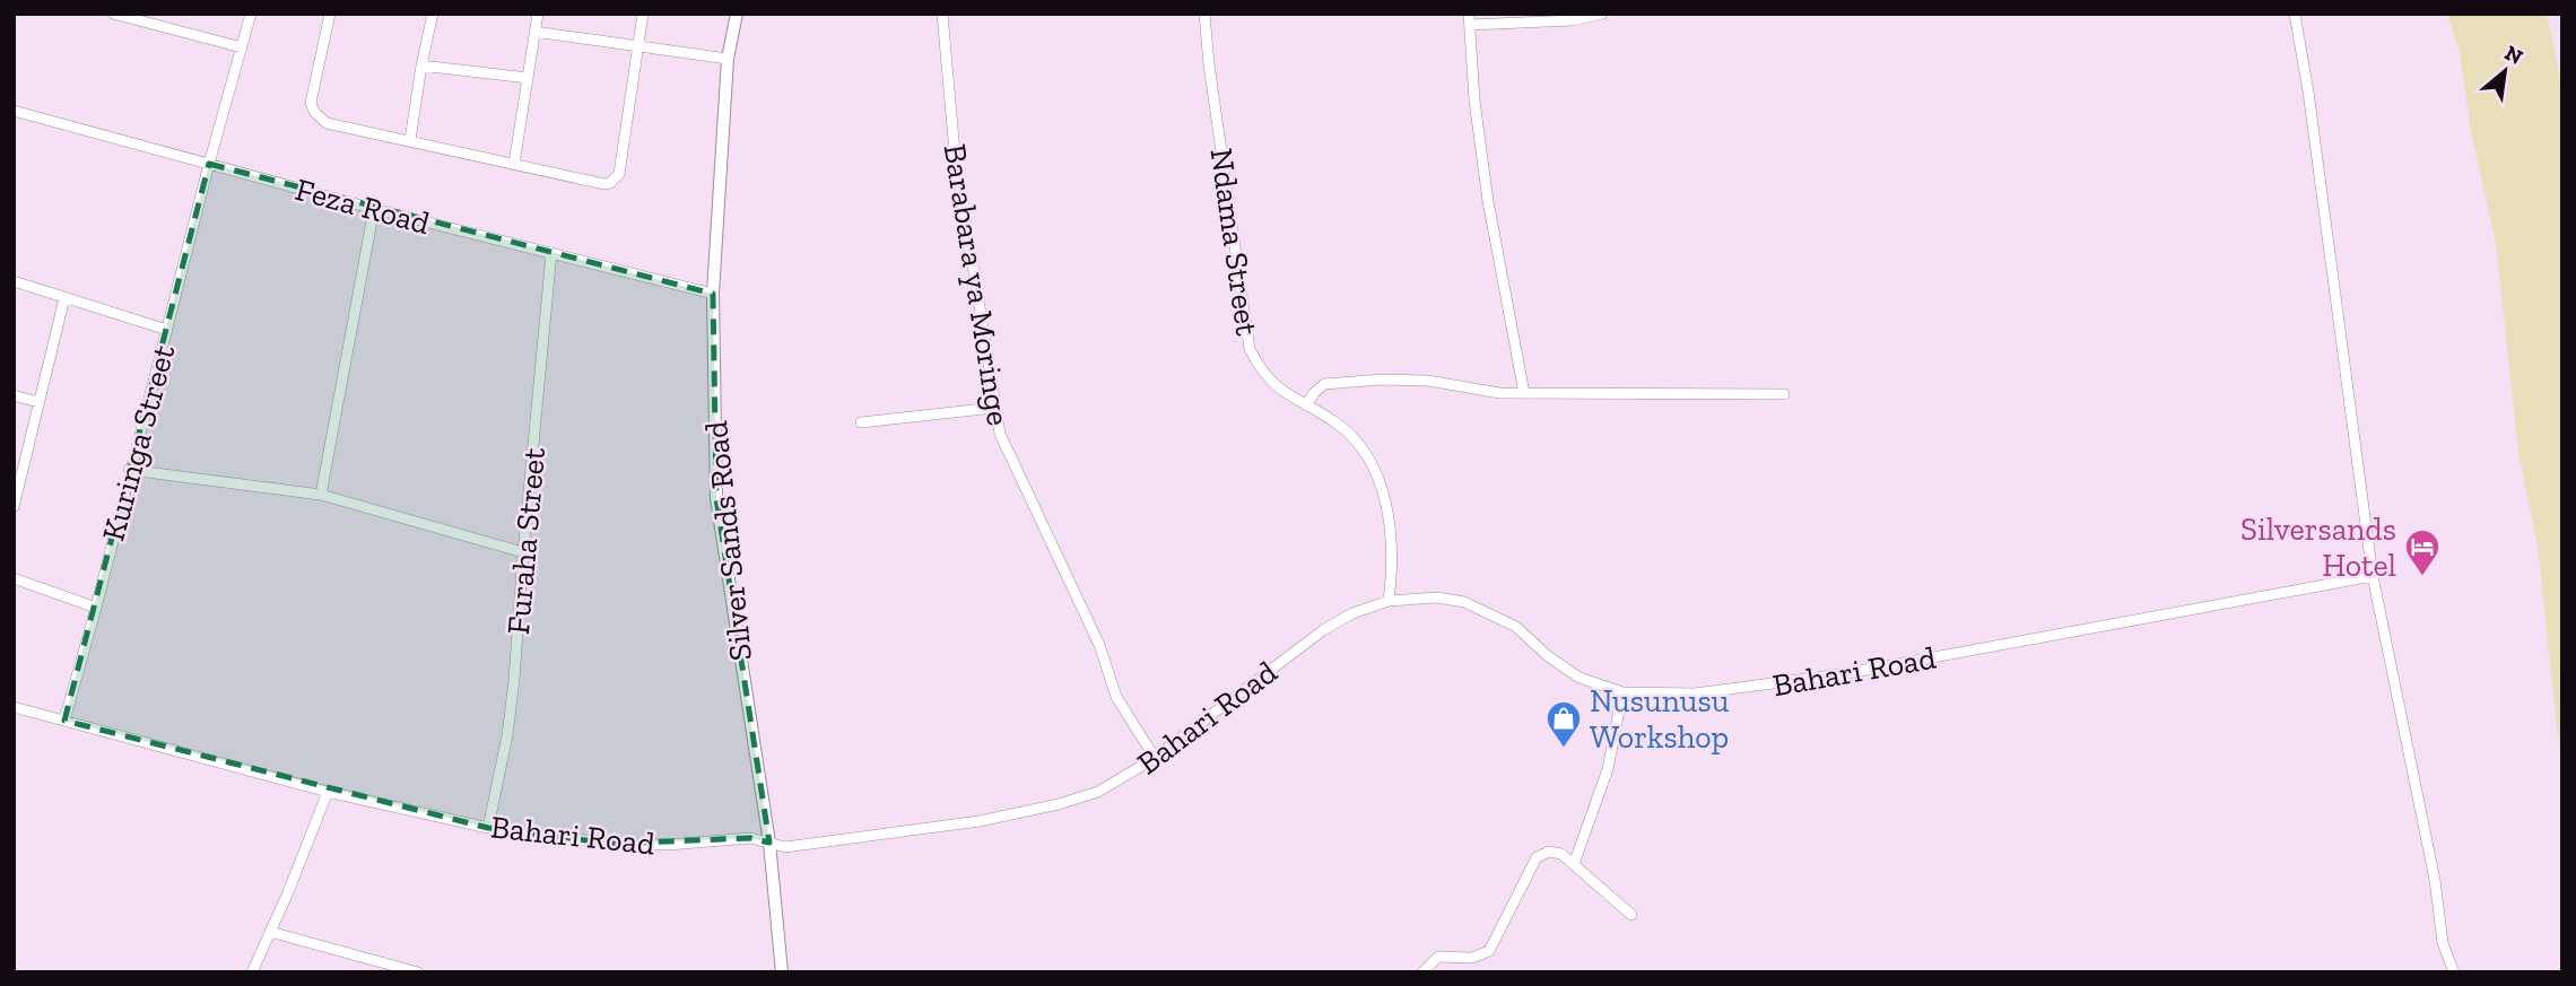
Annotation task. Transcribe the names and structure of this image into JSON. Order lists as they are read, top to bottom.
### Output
{
  "streets": {
    "street": [
      "Feza Road",
      "Ndama Street",
      "Barabara ya Moringe",
      "Kuringa Street",
      "Furaha Street",
      "Silver Sands Road",
      "Bahari Road"
    ]
  },
  "crossings": [
    ["Feza Road", "Kuringa Street"],
    ["Feza Road", "Furaha Street"],
    ["Feza Road", "Silver Sands Road"],
    ["Ndama Street", "Bahari Road"],
    ["Barabara ya Moringe", "Bahari Road"],
    ["Kuringa Street", "Bahari Road"],
    ["Furaha Street", "Bahari Road"],
    ["Silver Sands Road", "Bahari Road"]
  ],
  "places": {
    "hotel": ["Silversands Hotel"],
    "shop": ["Nusunusu Workshop"]
  },
  "north": "top right"
}
